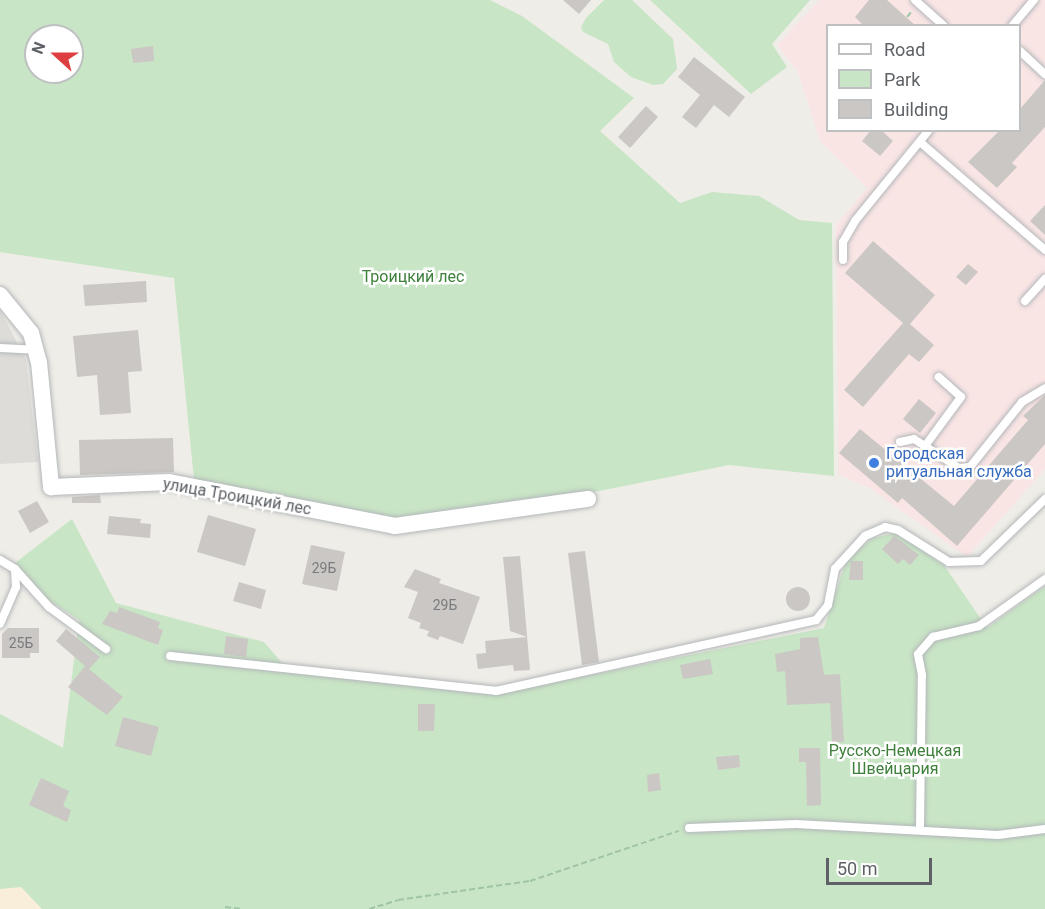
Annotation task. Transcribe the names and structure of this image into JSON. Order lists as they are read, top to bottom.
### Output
{
  "streets": {
    "street": ["улица Троицкий лес"]
  },
  "parks": ["Троицкий лес", "Русско-Немецкая Швейцария"],
  "places": ["Городская ритуальная служба"],
  "house_numbers": ["29Б", "29Б", "25Б"],
  "legend": ["Road", "Park", "Building"],
  "scale_bar": "50 m",
  "north": "left"
}
